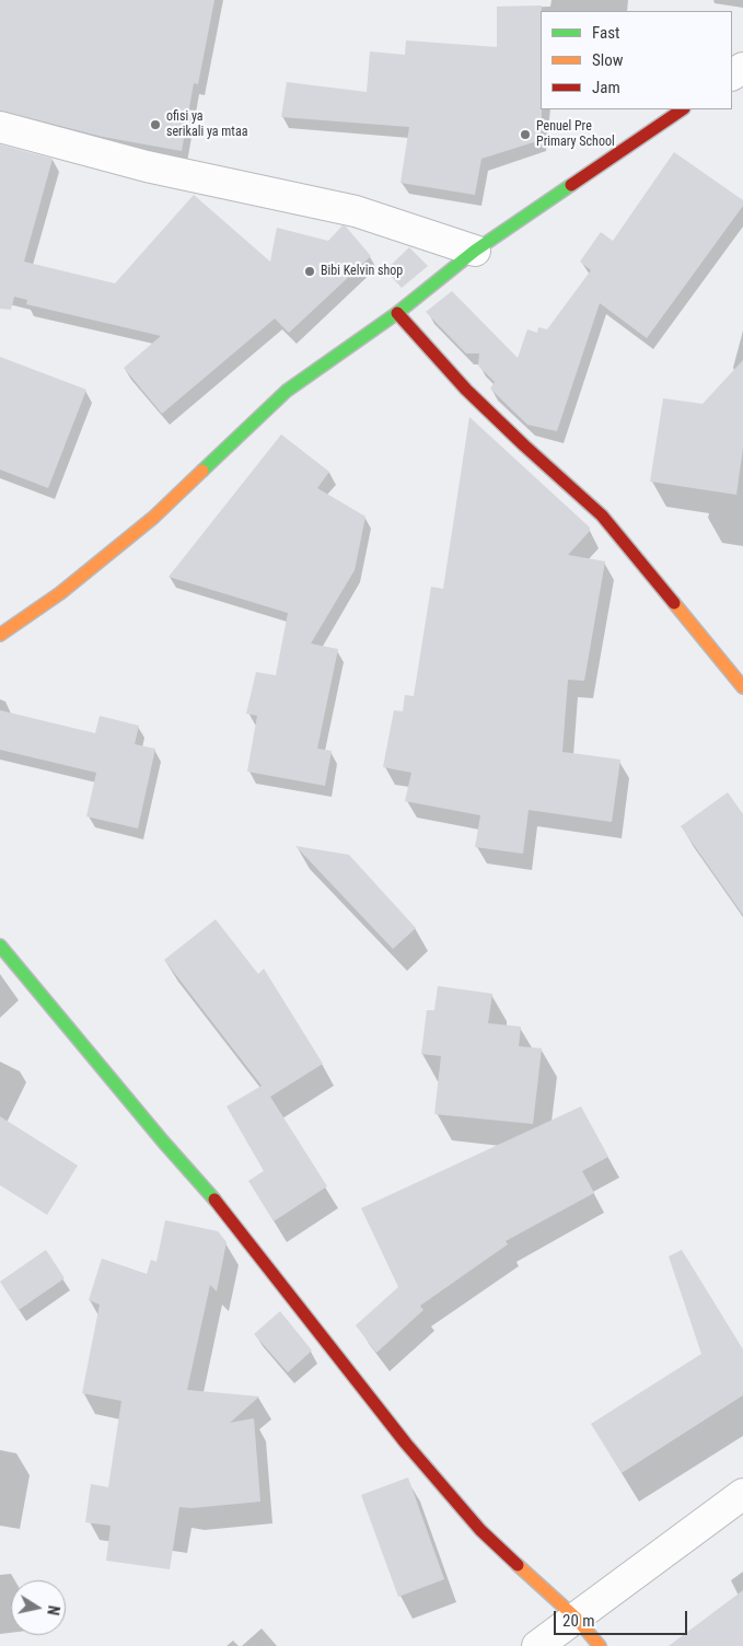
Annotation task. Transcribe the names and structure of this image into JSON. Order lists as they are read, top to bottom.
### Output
{
  "places": ["ofisi ya serikali ya mtaa", "Penuel Pre Primary School", "Bibi Kelvin shop"],
  "legend": ["Fast", "Slow", "Jam"],
  "scale_bar": "20 m",
  "north": "right"
}
